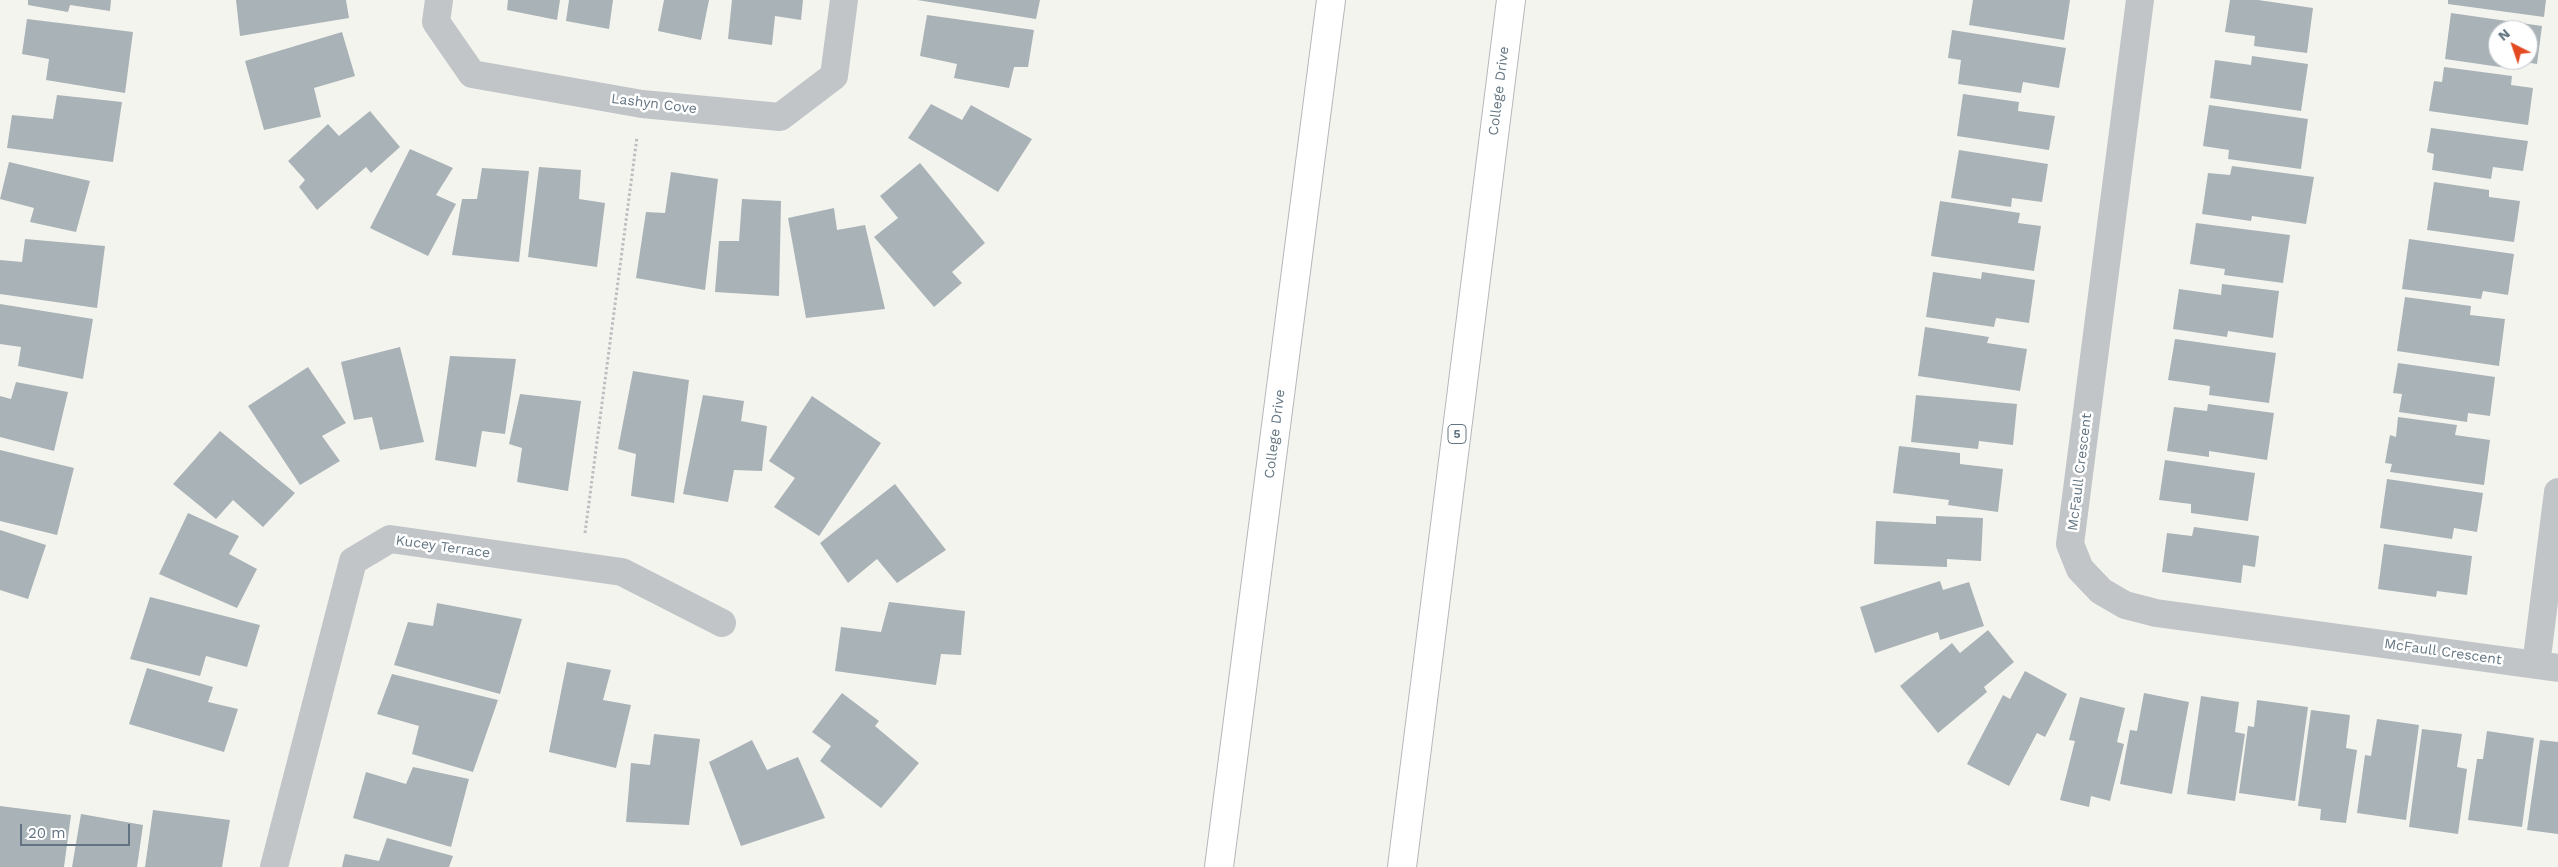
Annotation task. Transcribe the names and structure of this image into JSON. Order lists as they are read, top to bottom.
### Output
{
  "streets": {
    "highway": ["College Drive", "5"],
    "street": ["Lashyn Cove", "McFaull Crescent", "Kucey Terrace"]
  },
  "scale_bar": "20 m",
  "north": "top left"
}
